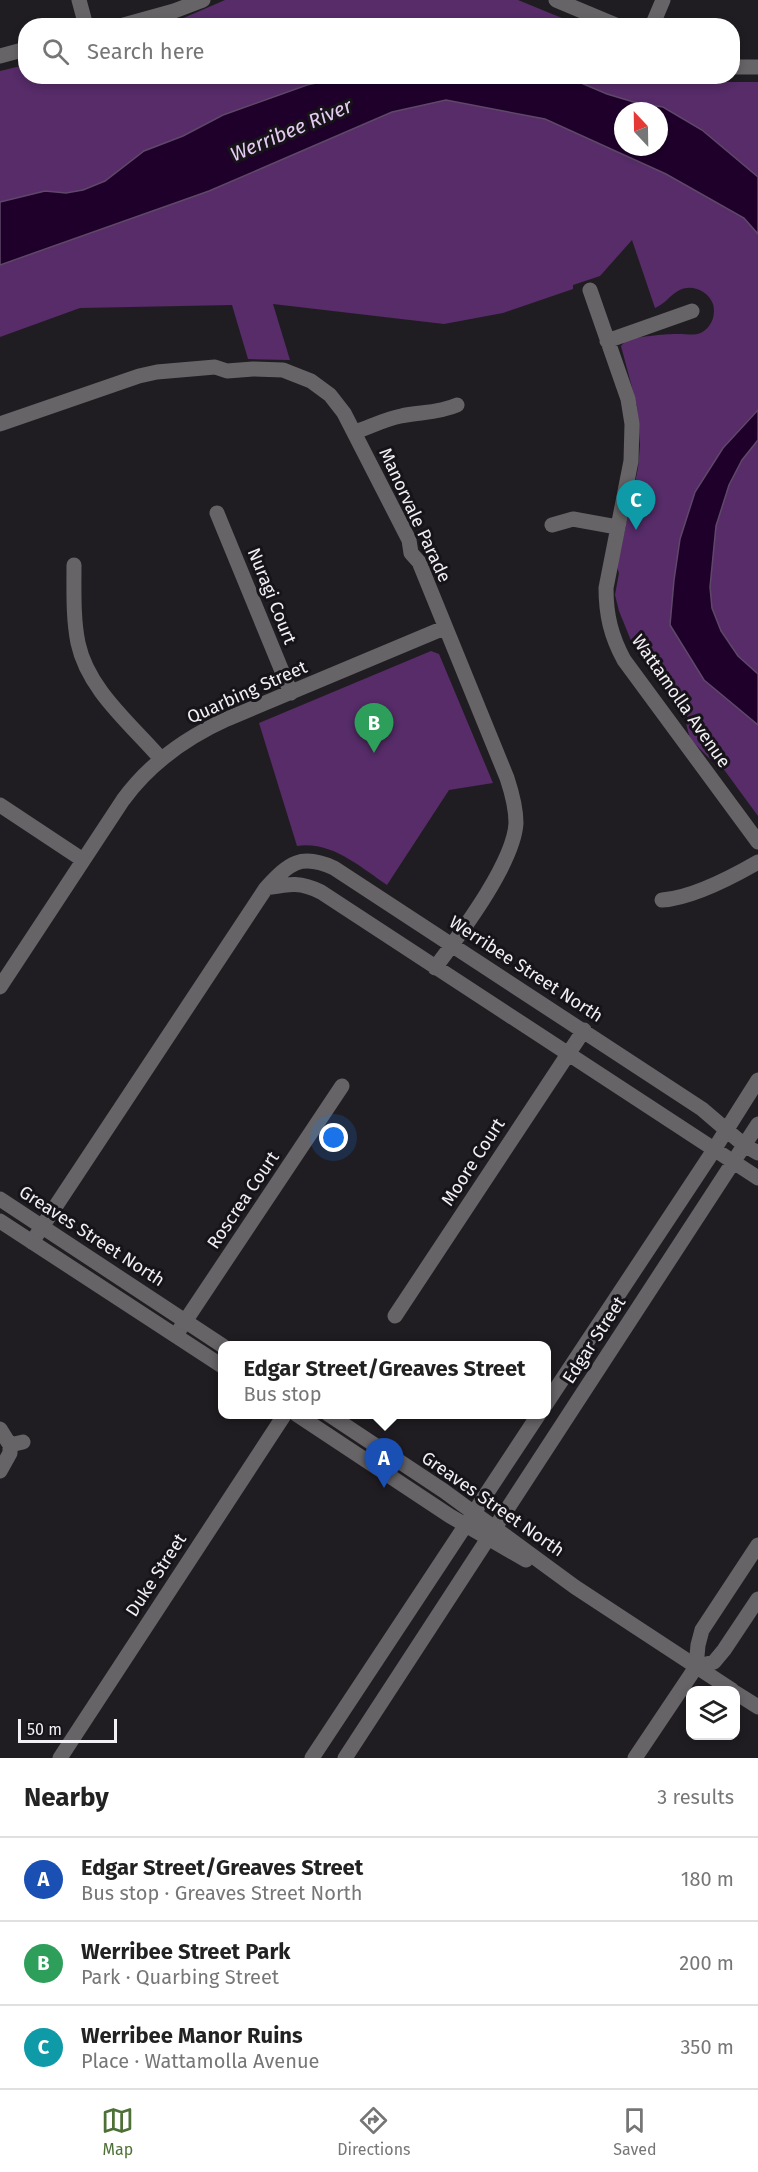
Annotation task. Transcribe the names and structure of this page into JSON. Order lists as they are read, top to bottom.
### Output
{
  "streets": {
    "street": [
      "Manorvale Parade",
      "Nuragi Court",
      "Quarbing Street",
      "Wattamolla Avenue",
      "Werribee Street North",
      "Moore Court",
      "Roscrea Court",
      "Greaves Street North",
      "Edgar Street",
      "Duke Street"
    ]
  },
  "crossings": [
    ["Manorvale Parade", "Quarbing Street"],
    ["Manorvale Parade", "Werribee Street North"],
    ["Nuragi Court", "Quarbing Street"],
    ["Werribee Street North", "Moore Court"],
    ["Werribee Street North", "Greaves Street North"],
    ["Werribee Street North", "Edgar Street"],
    ["Roscrea Court", "Greaves Street North"],
    ["Greaves Street North", "Edgar Street"]
  ],
  "water": ["Werribee River"],
  "scale_bar": "50 m",
  "north": "top",
  "page": {
    "search": "Search here",
    "pins": ["C", "B", "A"],
    "popup": ["Edgar Street/Greaves Street", "Bus stop"],
    "scale": "50 m",
    "heading": ["Nearby", "3 results"],
    "list": [
      {
        "mark": "A",
        "name": "Edgar Street/Greaves Street",
        "note": "Bus stop · Greaves Street North",
        "value": "180 m"
      },
      {
        "mark": "B",
        "name": "Werribee Street Park",
        "note": "Park · Quarbing Street",
        "value": "200 m"
      },
      {
        "mark": "C",
        "name": "Werribee Manor Ruins",
        "note": "Place · Wattamolla Avenue",
        "value": "350 m"
      }
    ],
    "nav": ["Map", "Directions", "Saved"]
  }
}
